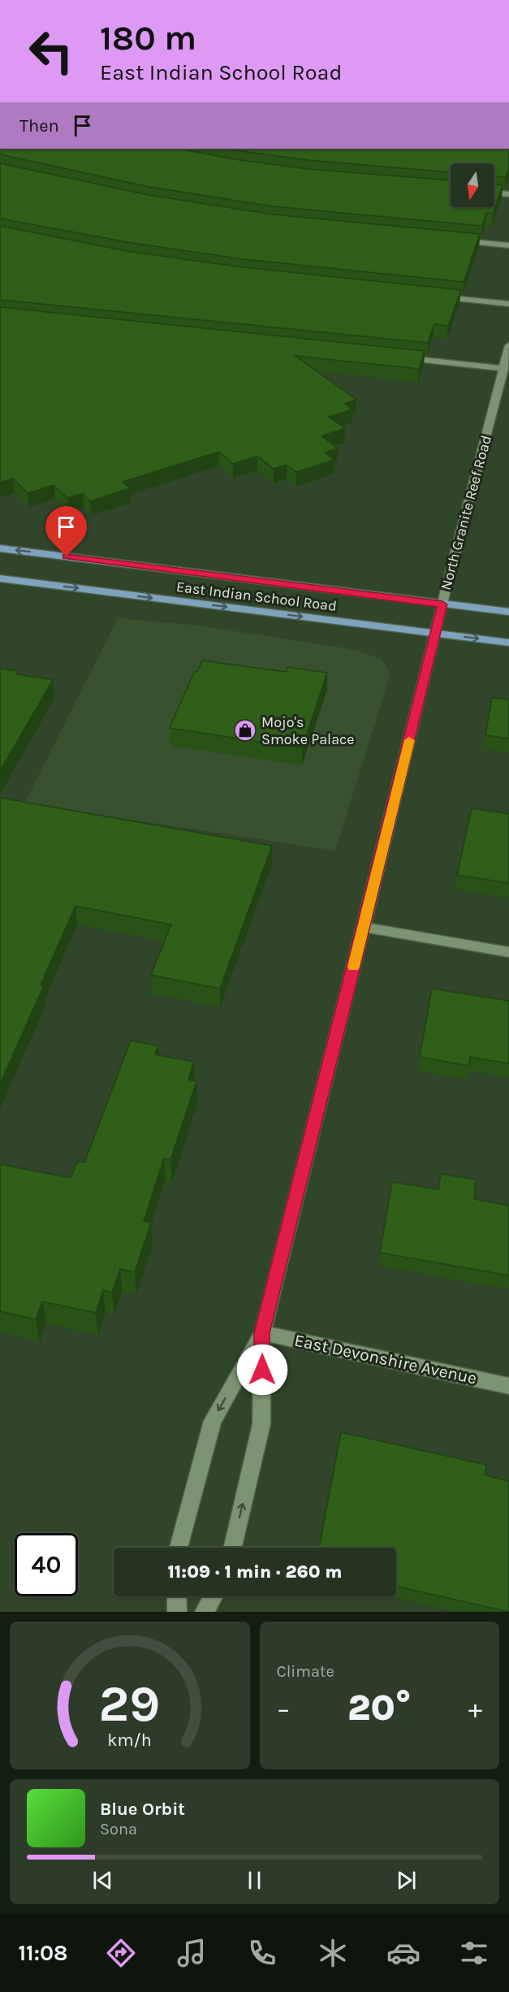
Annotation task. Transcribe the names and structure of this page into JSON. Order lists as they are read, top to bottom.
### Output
{
  "streets": {
    "main road": ["East Indian School Road"],
    "street": ["North Granite Reef Road", "East Devonshire Avenue"]
  },
  "crossings": [
    ["North Granite Reef Road", "East Indian School Road"],
    ["North Granite Reef Road", "East Devonshire Avenue"]
  ],
  "places": {
    "shop": ["Mojo's Smoke Palace"]
  },
  "north": "bottom",
  "page": {
    "turn": ["180 m", "East Indian School Road"],
    "then": "Then",
    "limit": "40",
    "trip": "11:09 · 1 min · 260 m",
    "tile": "Climate",
    "heat": ["−", "20°", "+"],
    "song": ["Blue Orbit", "Sona"],
    "tabs": "11:08",
    "gauge": ["29", "km/h"]
  }
}
